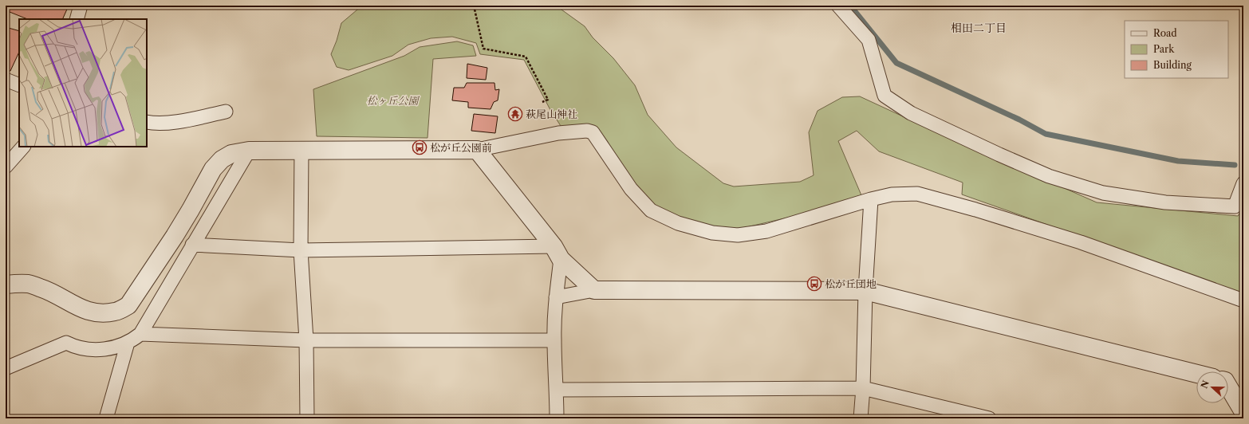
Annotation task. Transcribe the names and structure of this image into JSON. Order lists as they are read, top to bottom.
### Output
{
  "districts": ["相田二丁目"],
  "parks": ["松ヶ丘公園"],
  "places": {
    "temple": ["萩尾山神社"],
    "bus stop": ["松が丘公園前", "松が丘団地"]
  },
  "legend": ["Road", "Park", "Building"],
  "north": "left"
}
